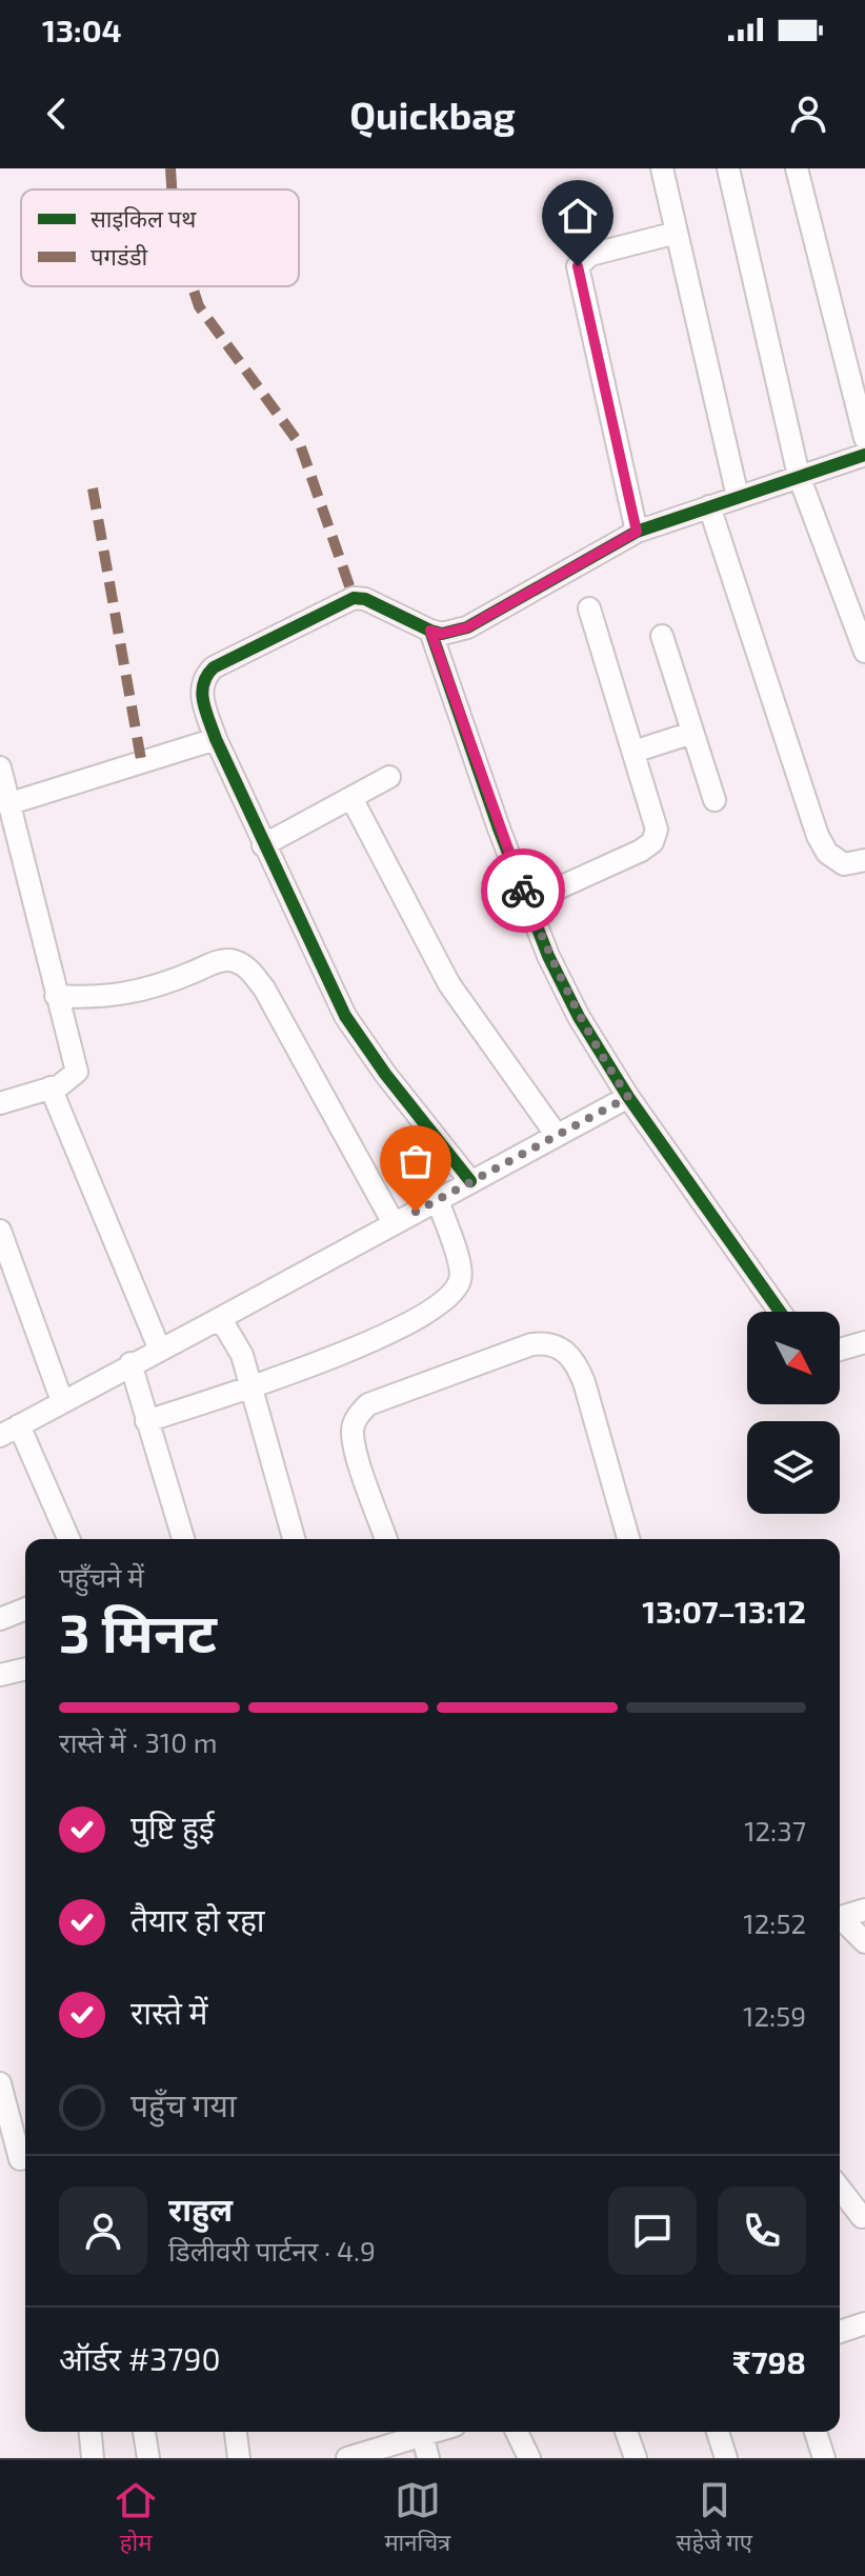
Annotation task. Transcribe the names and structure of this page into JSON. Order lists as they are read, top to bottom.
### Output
{
  "legend": ["साइकिल पथ", "पगडंडी"],
  "north": "bottom right",
  "page": {
    "status": "13:04",
    "header": "Quickbag",
    "heading": ["3 मिनट", "पहुँचने में", "13:07–13:12"],
    "panel": [
      "राहुल",
      "डिलीवरी पार्टनर · 4.9",
      "ऑर्डर #3790",
      "₹798"
    ],
    "bar": "रास्ते में · 310 m",
    "list": [
      ["पुष्टि हुई", "12:37"],
      ["तैयार हो रहा", "12:52"],
      ["रास्ते में", "12:59"],
      "पहुँच गया"
    ],
    "tabs": ["होम", "मानचित्र", "सहेजे गए"]
  }
}
